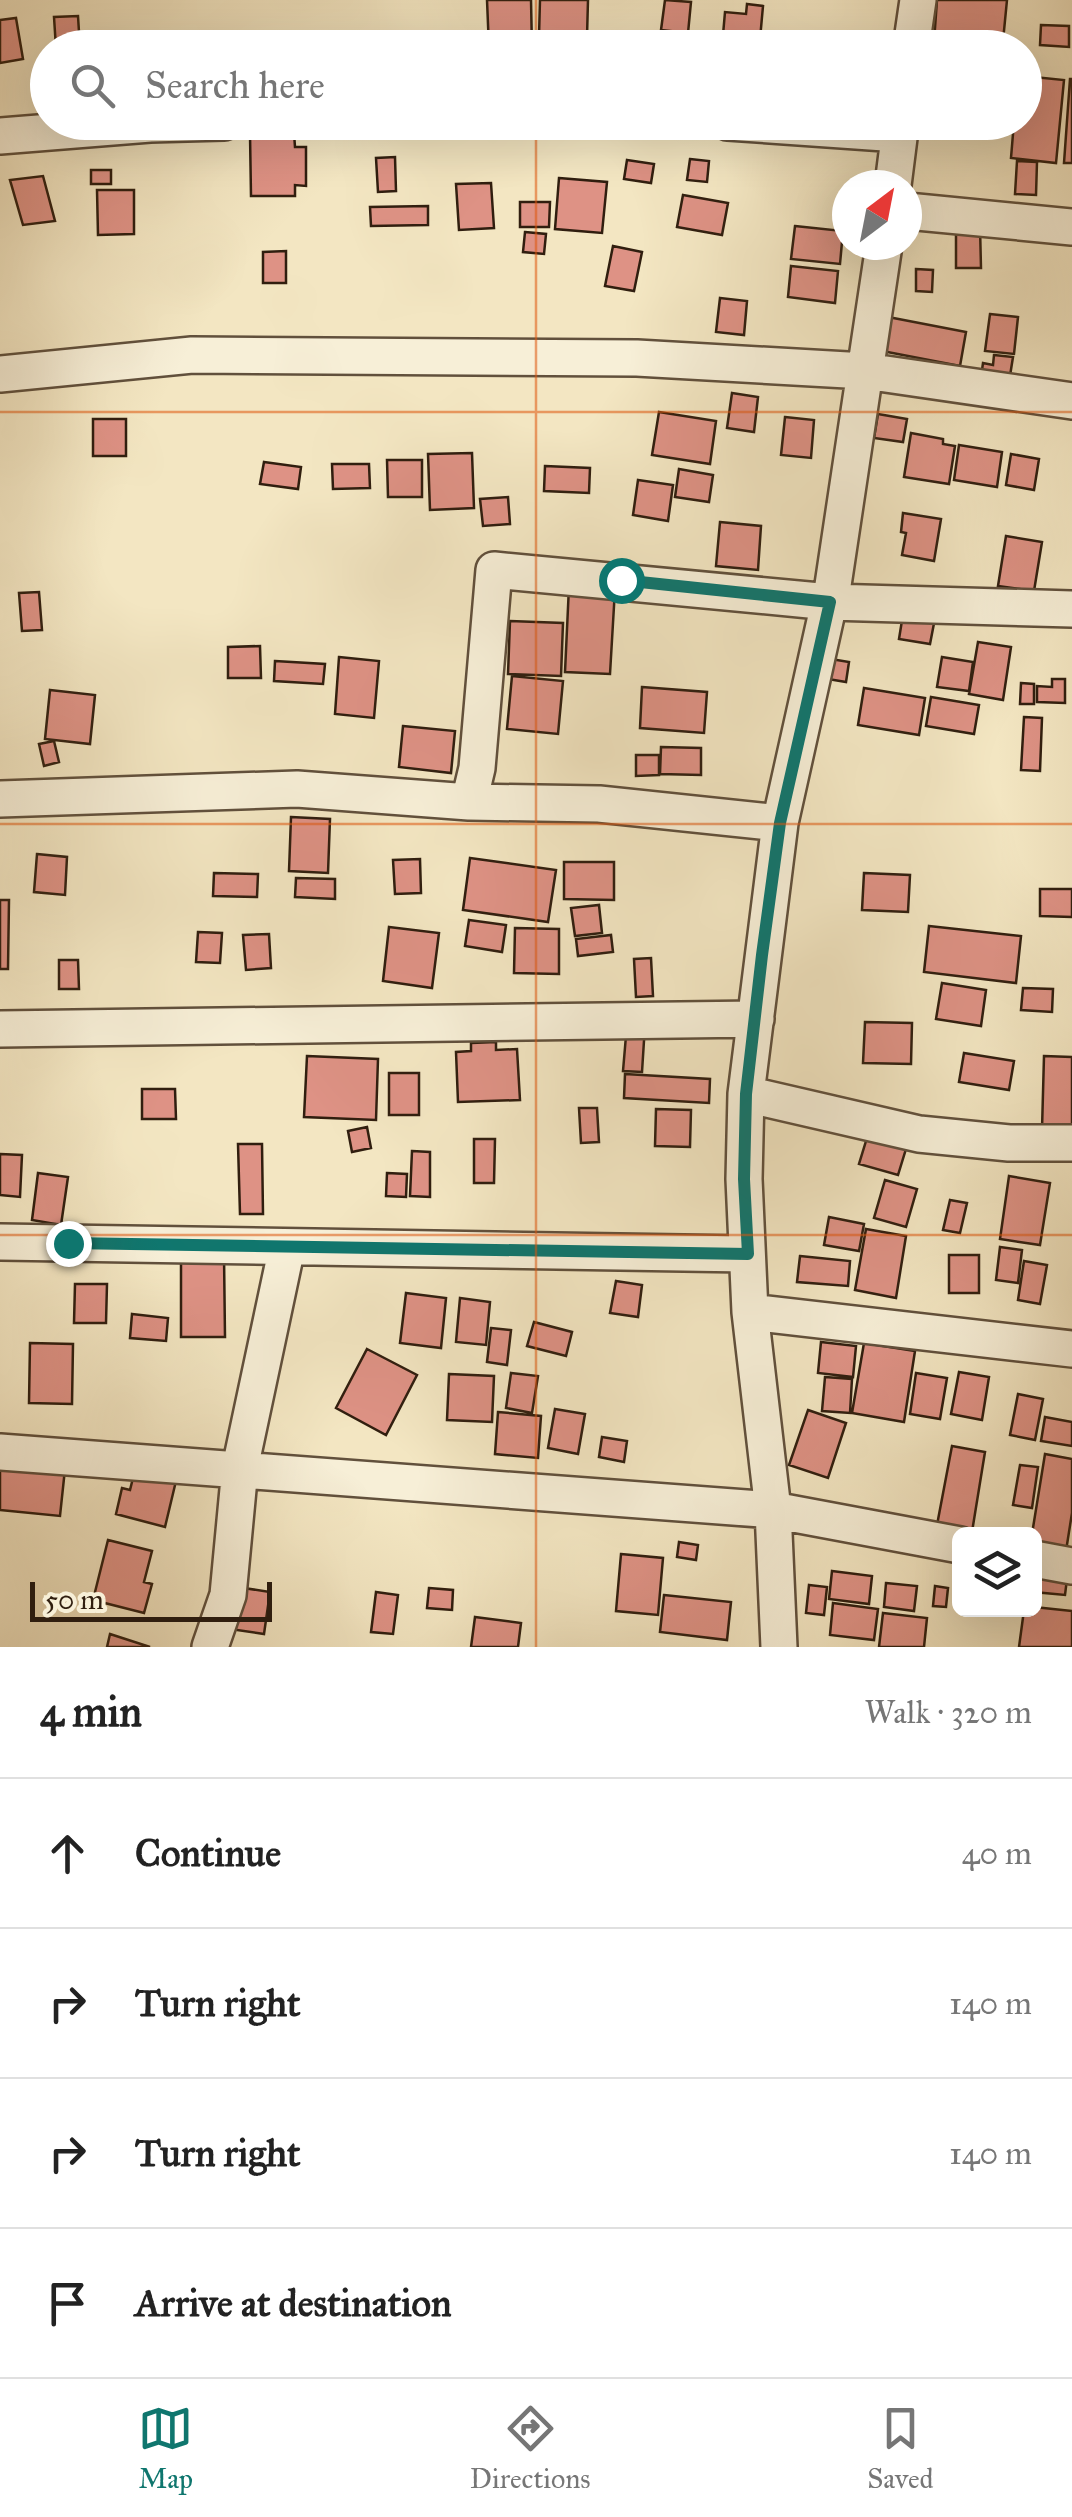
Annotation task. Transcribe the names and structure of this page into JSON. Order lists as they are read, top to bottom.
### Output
{
  "scale_bar": "50 m",
  "north": "top right",
  "page": {
    "search": "Search here",
    "scale": "50 m",
    "heading": ["4 min", "Walk · 320 m"],
    "list": [
      ["Continue", "40 m"],
      ["Turn right", "140 m"],
      ["Turn right", "140 m"],
      "Arrive at destination"
    ],
    "nav": ["Map", "Directions", "Saved"]
  }
}
